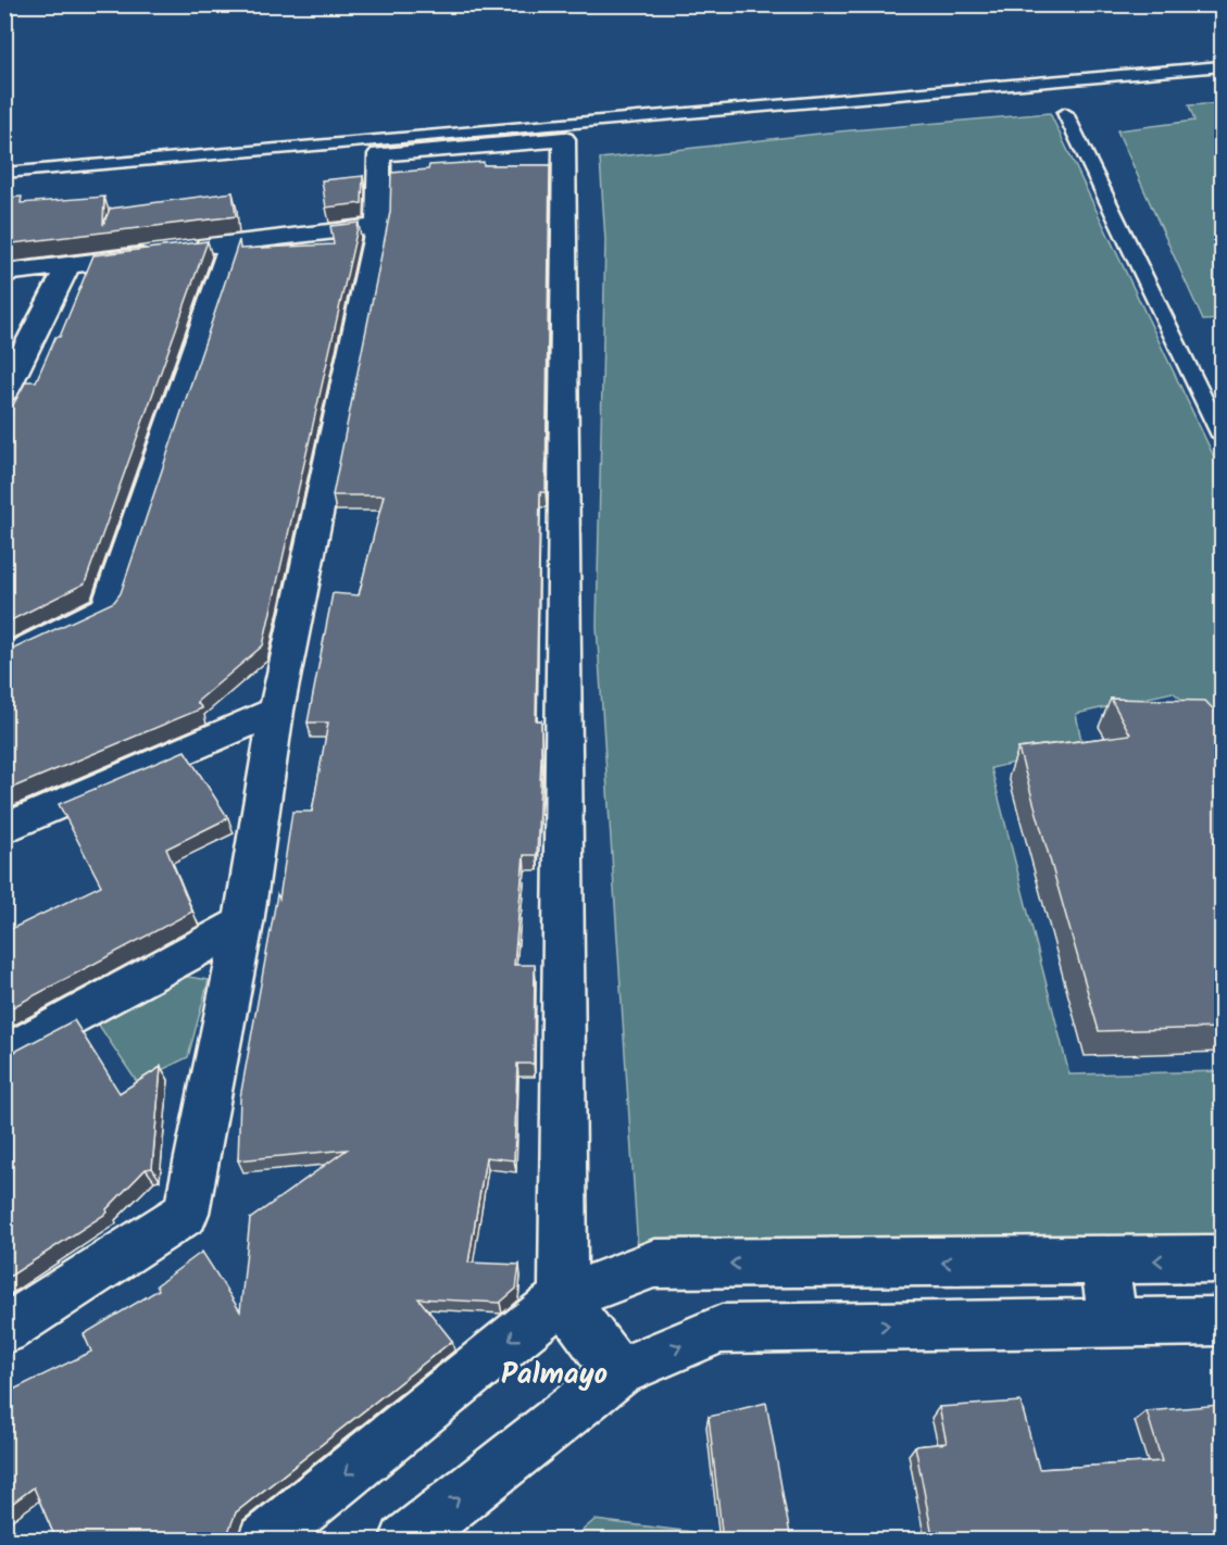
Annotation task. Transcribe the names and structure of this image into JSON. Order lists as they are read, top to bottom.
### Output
{
  "districts": ["Palmayo"]
}
